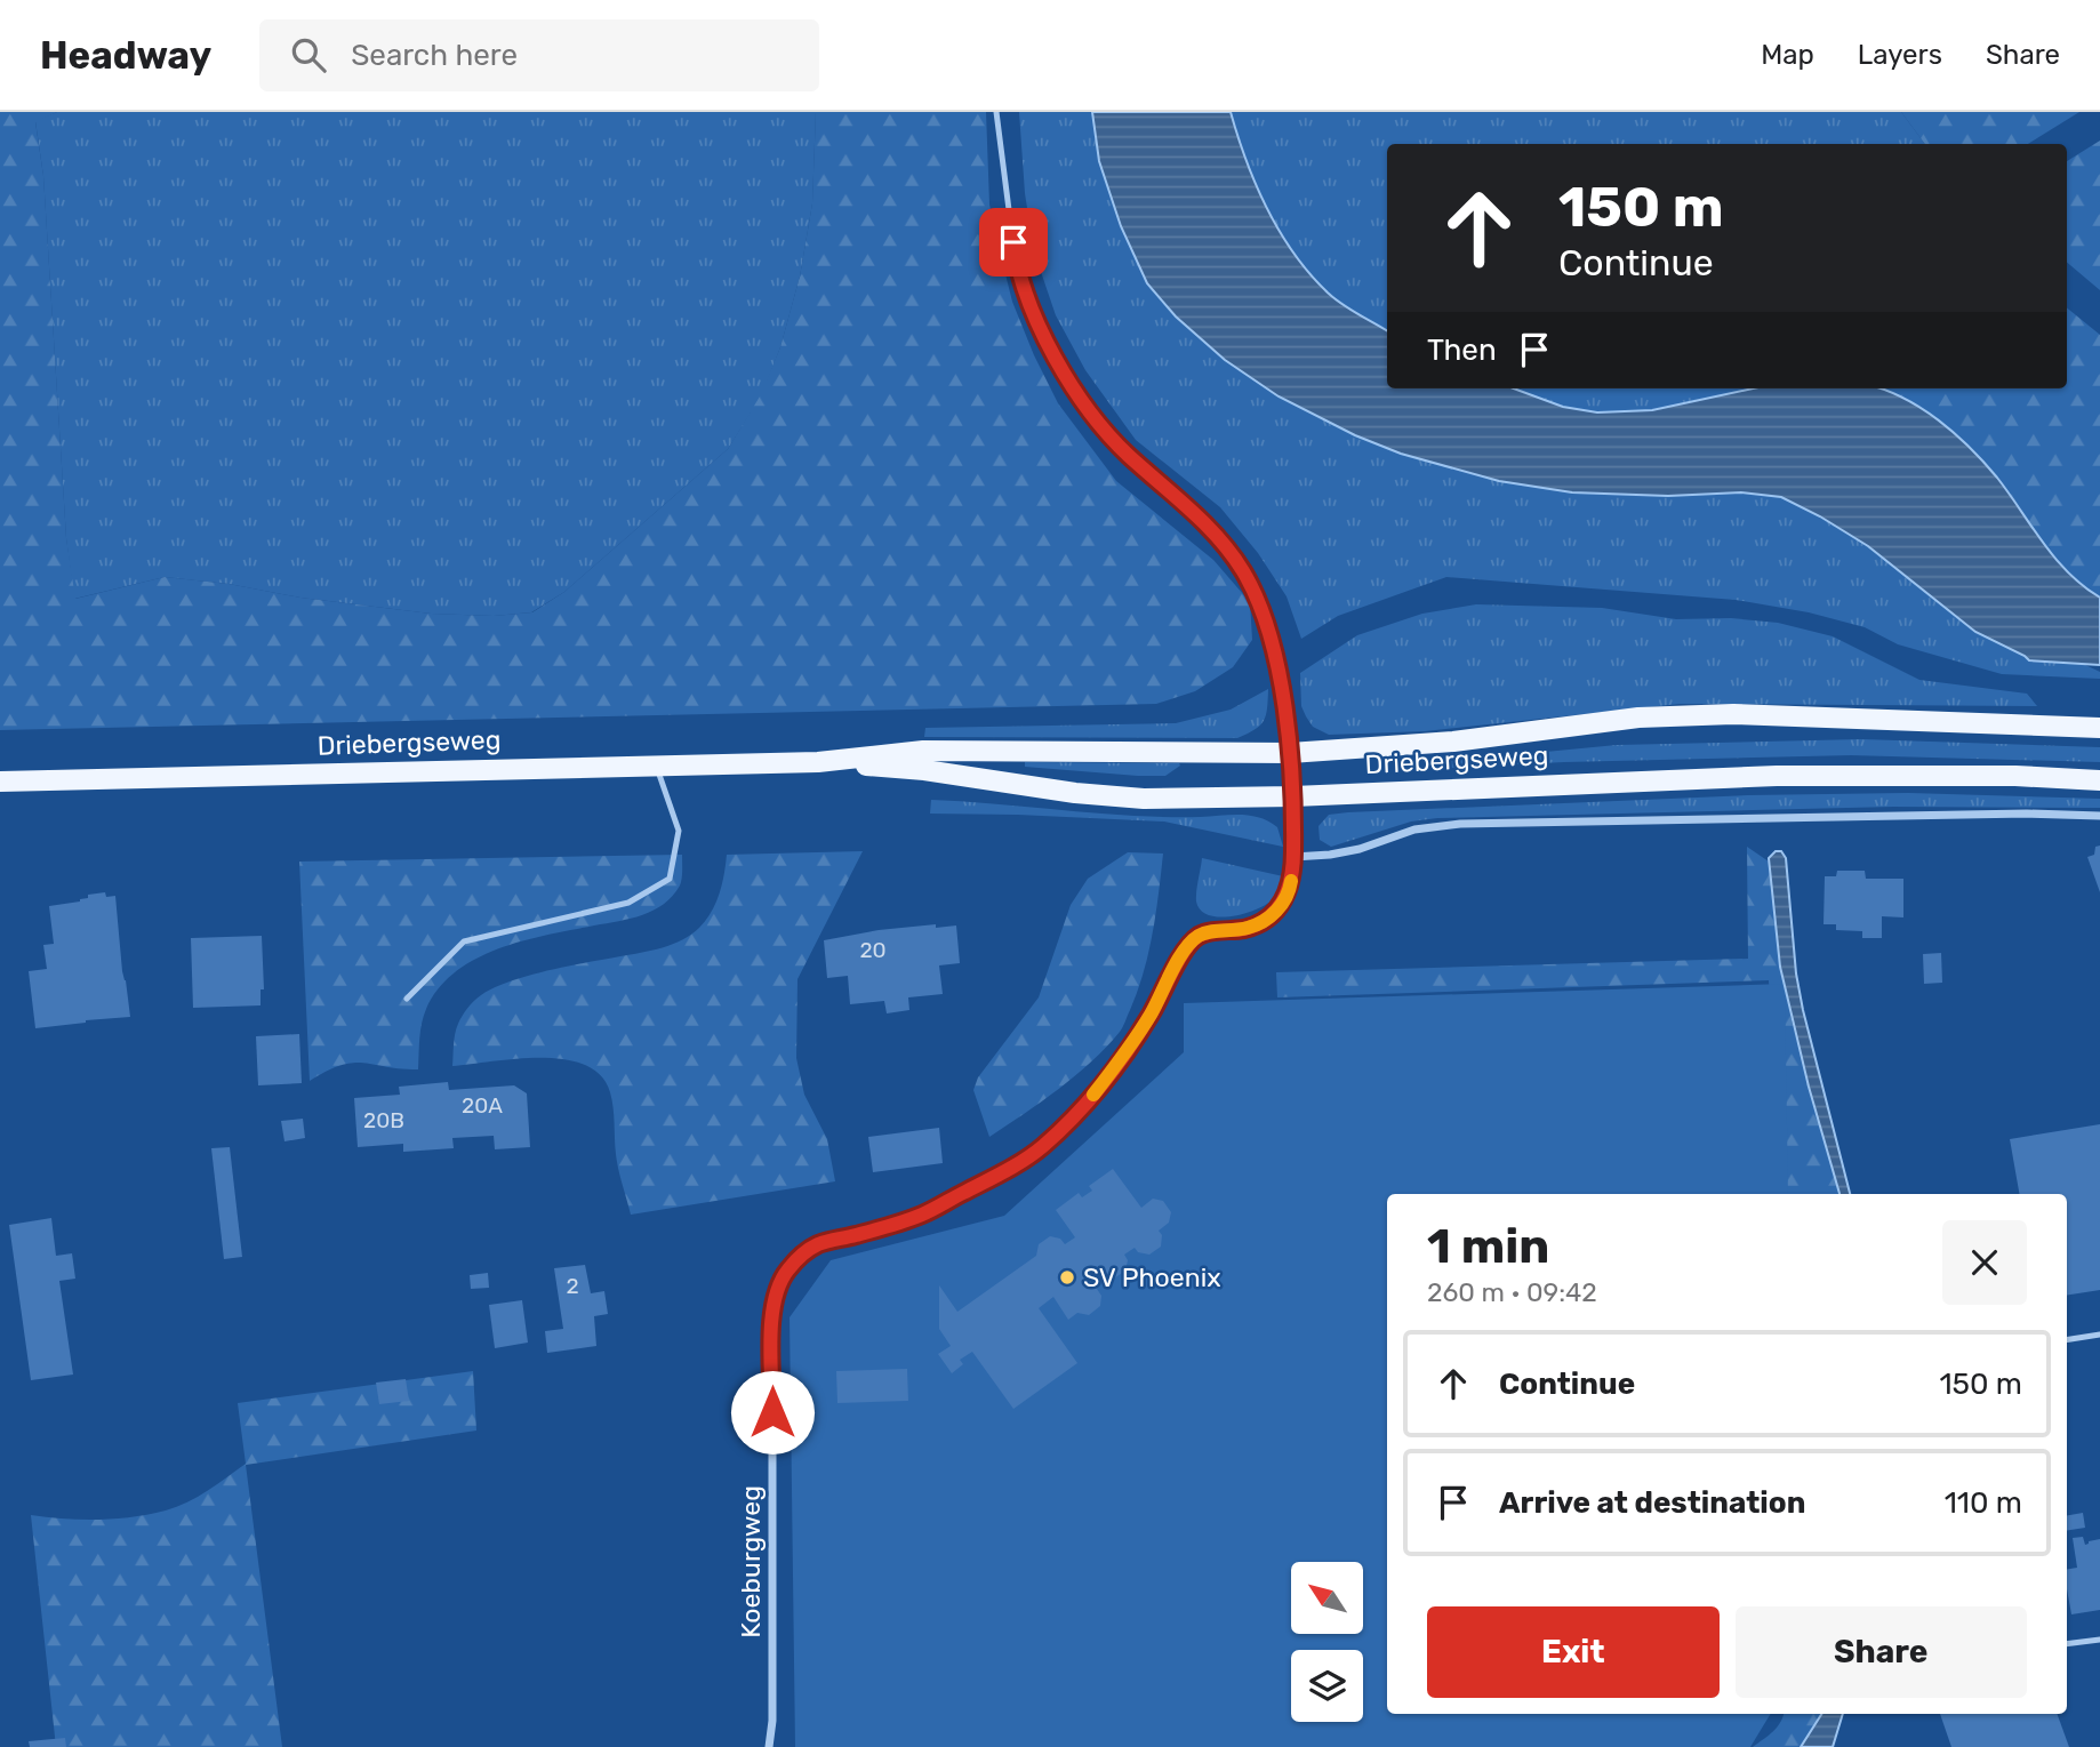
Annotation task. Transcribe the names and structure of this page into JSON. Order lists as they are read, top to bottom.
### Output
{
  "streets": {
    "main road": ["Driebergseweg"],
    "street": ["Koeburgweg"]
  },
  "crossings": [
    ["Driebergseweg", "Koeburgweg"]
  ],
  "places": ["SV Phoenix"],
  "house_numbers": [
    "20",
    "20A",
    "20B",
    "2"
  ],
  "north": "top left",
  "page": {
    "header": "Headway",
    "search": "Search here",
    "nav": ["Map", "Layers", "Share"],
    "turn": ["150 m", "Continue"],
    "then": "Then",
    "heading": ["1 min", "260 m · 09:42"],
    "list": [
      {
        "name": "Continue",
        "value": "150 m"
      },
      {
        "name": "Arrive at destination",
        "value": "110 m"
      }
    ],
    "buttons": ["Exit", "Share"]
  }
}
